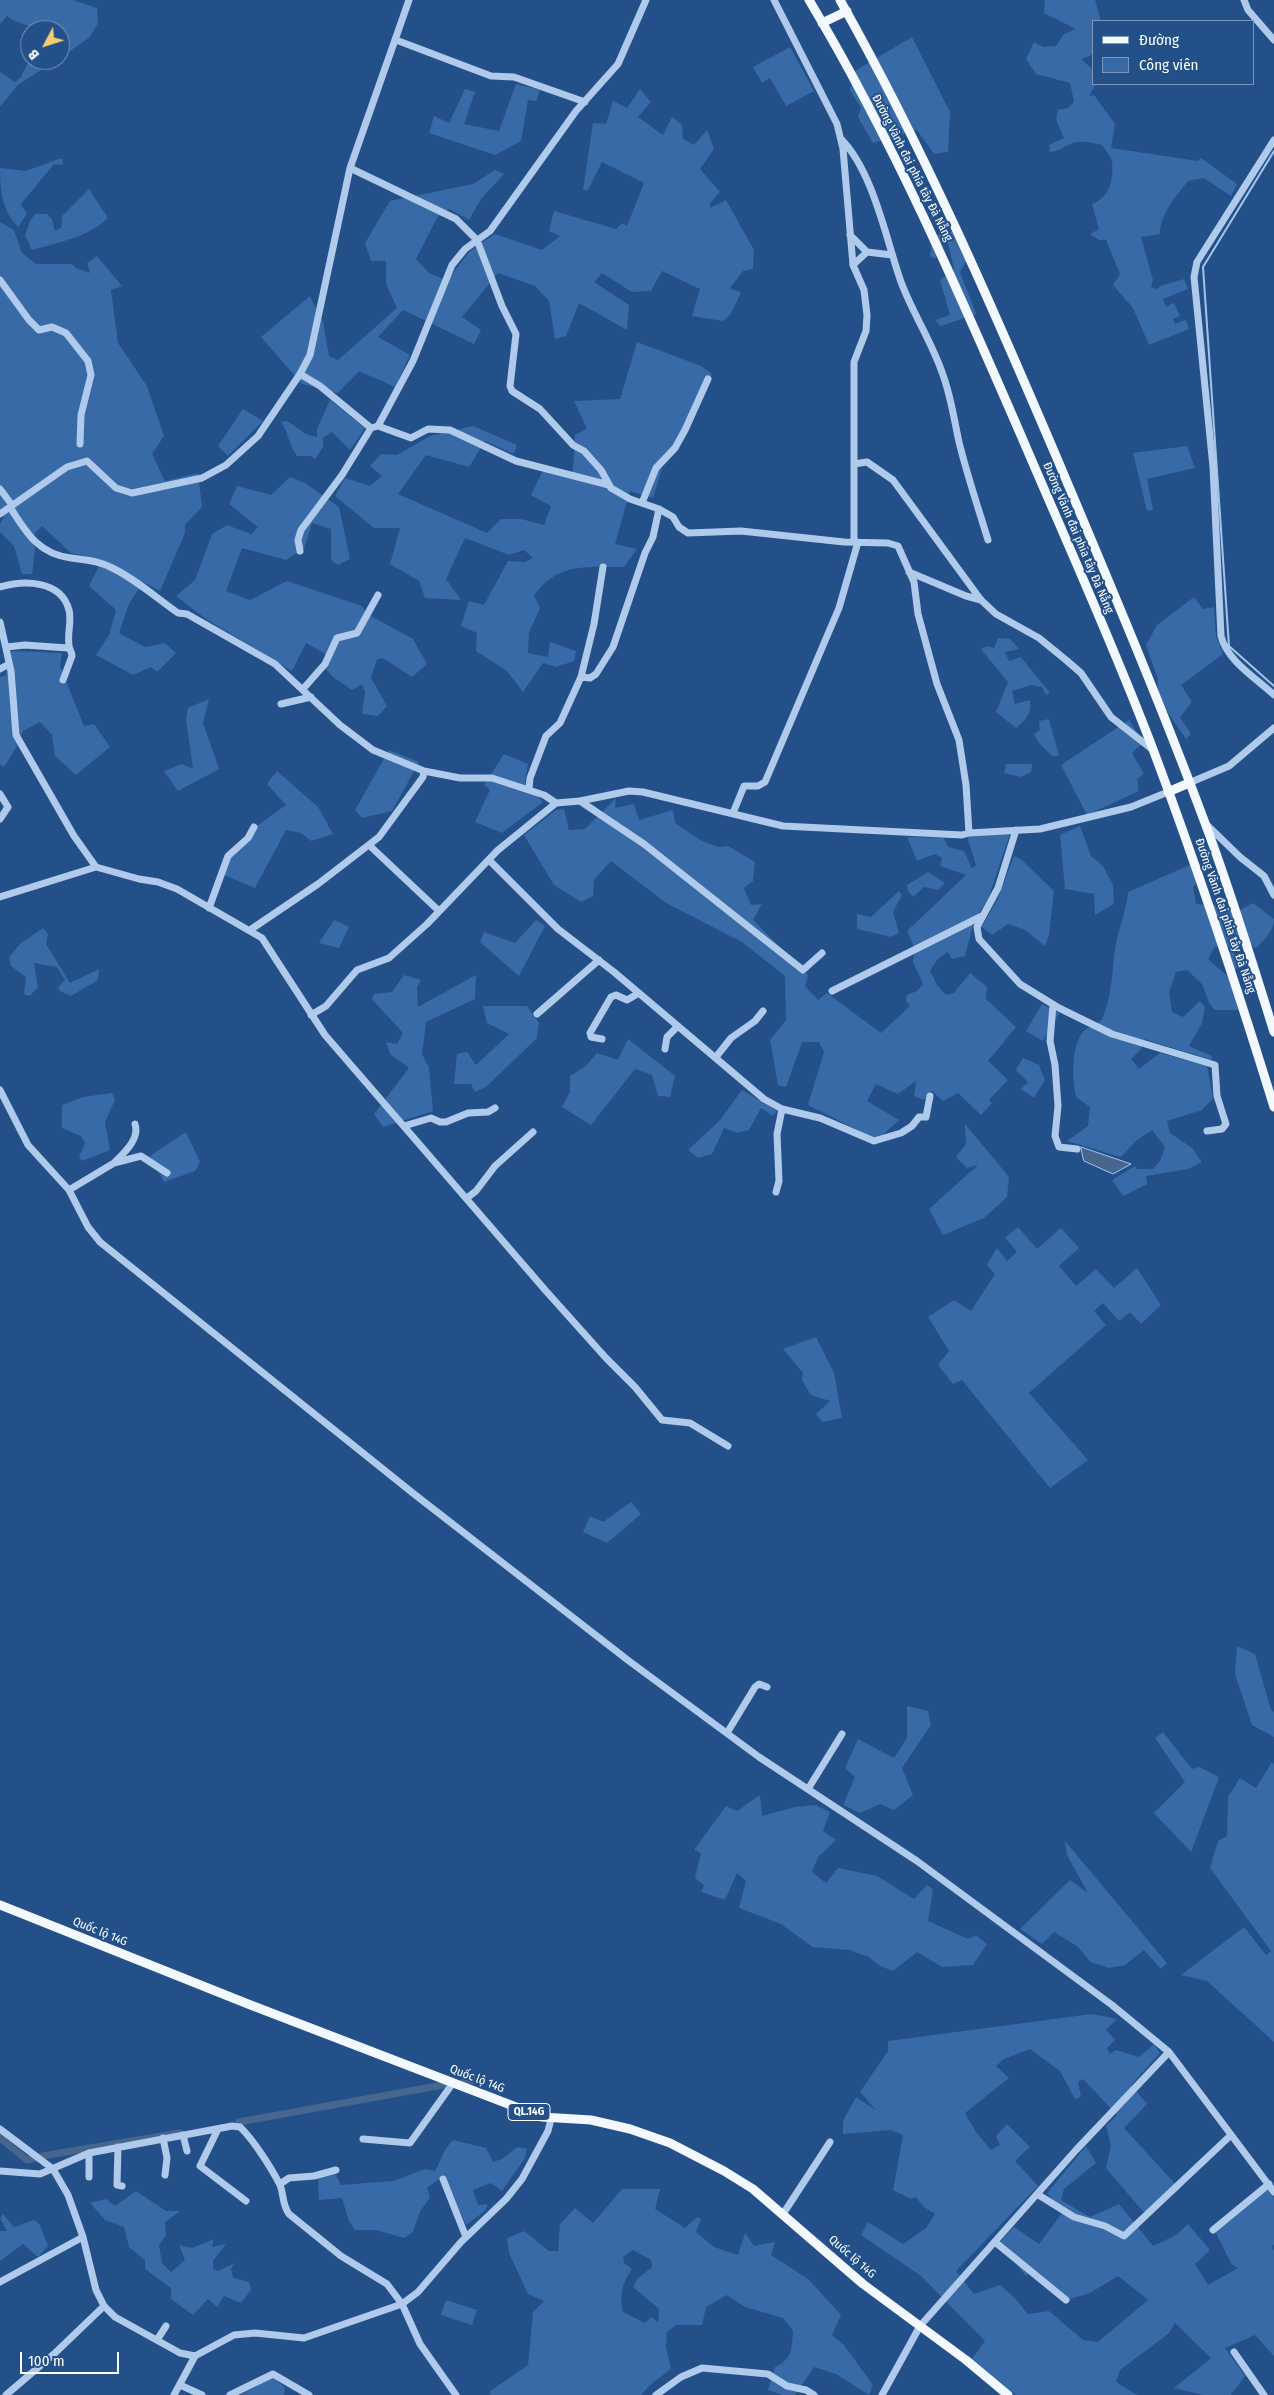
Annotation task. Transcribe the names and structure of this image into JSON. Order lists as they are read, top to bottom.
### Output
{
  "streets": {
    "main road": ["Đường Vành đai phía tây Đà Nẵng", "Quốc lộ 14G", "QL.14G"]
  },
  "legend": ["Đường", "Công viên"],
  "scale_bar": "100 m",
  "north": "bottom left"
}
